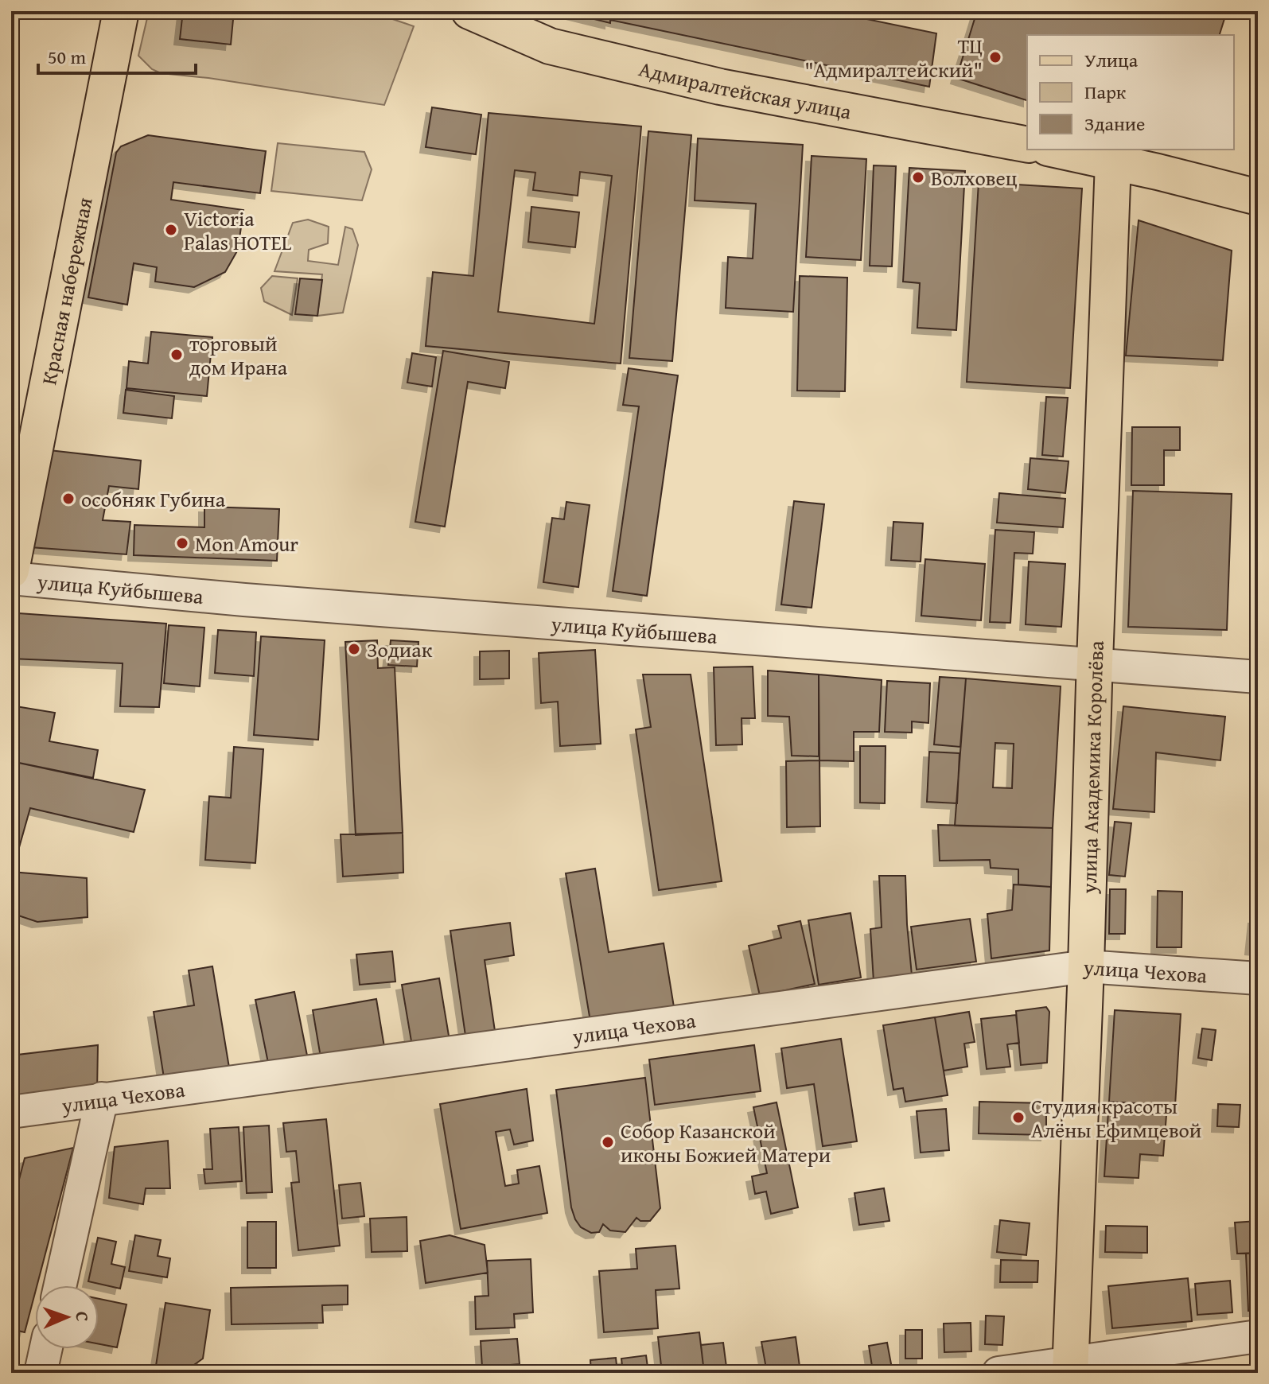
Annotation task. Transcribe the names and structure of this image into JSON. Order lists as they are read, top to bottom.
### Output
{
  "streets": {
    "main road": ["Адмиралтейская улица", "Красная набережная", "улица Академика Королёва"],
    "street": ["улица Куйбышева", "улица Чехова"]
  },
  "crossings": [
    ["улица Куйбышева", "улица Академика Королёва"],
    ["улица Академика Королёва", "улица Чехова"]
  ],
  "places": [
    "ТЦ \"Адмиралтейский\"",
    "Волховец",
    "Victoria Palas HOTEL",
    "торговый дом Ирана",
    "особняк Губина",
    "Mon Amour",
    "Зодиак",
    "Студия красоты Алёны Ефимцевой",
    "Собор Казанской иконы Божией Матери"
  ],
  "legend": ["Улица", "Парк", "Здание"],
  "scale_bar": "50 m",
  "north": "right"
}
